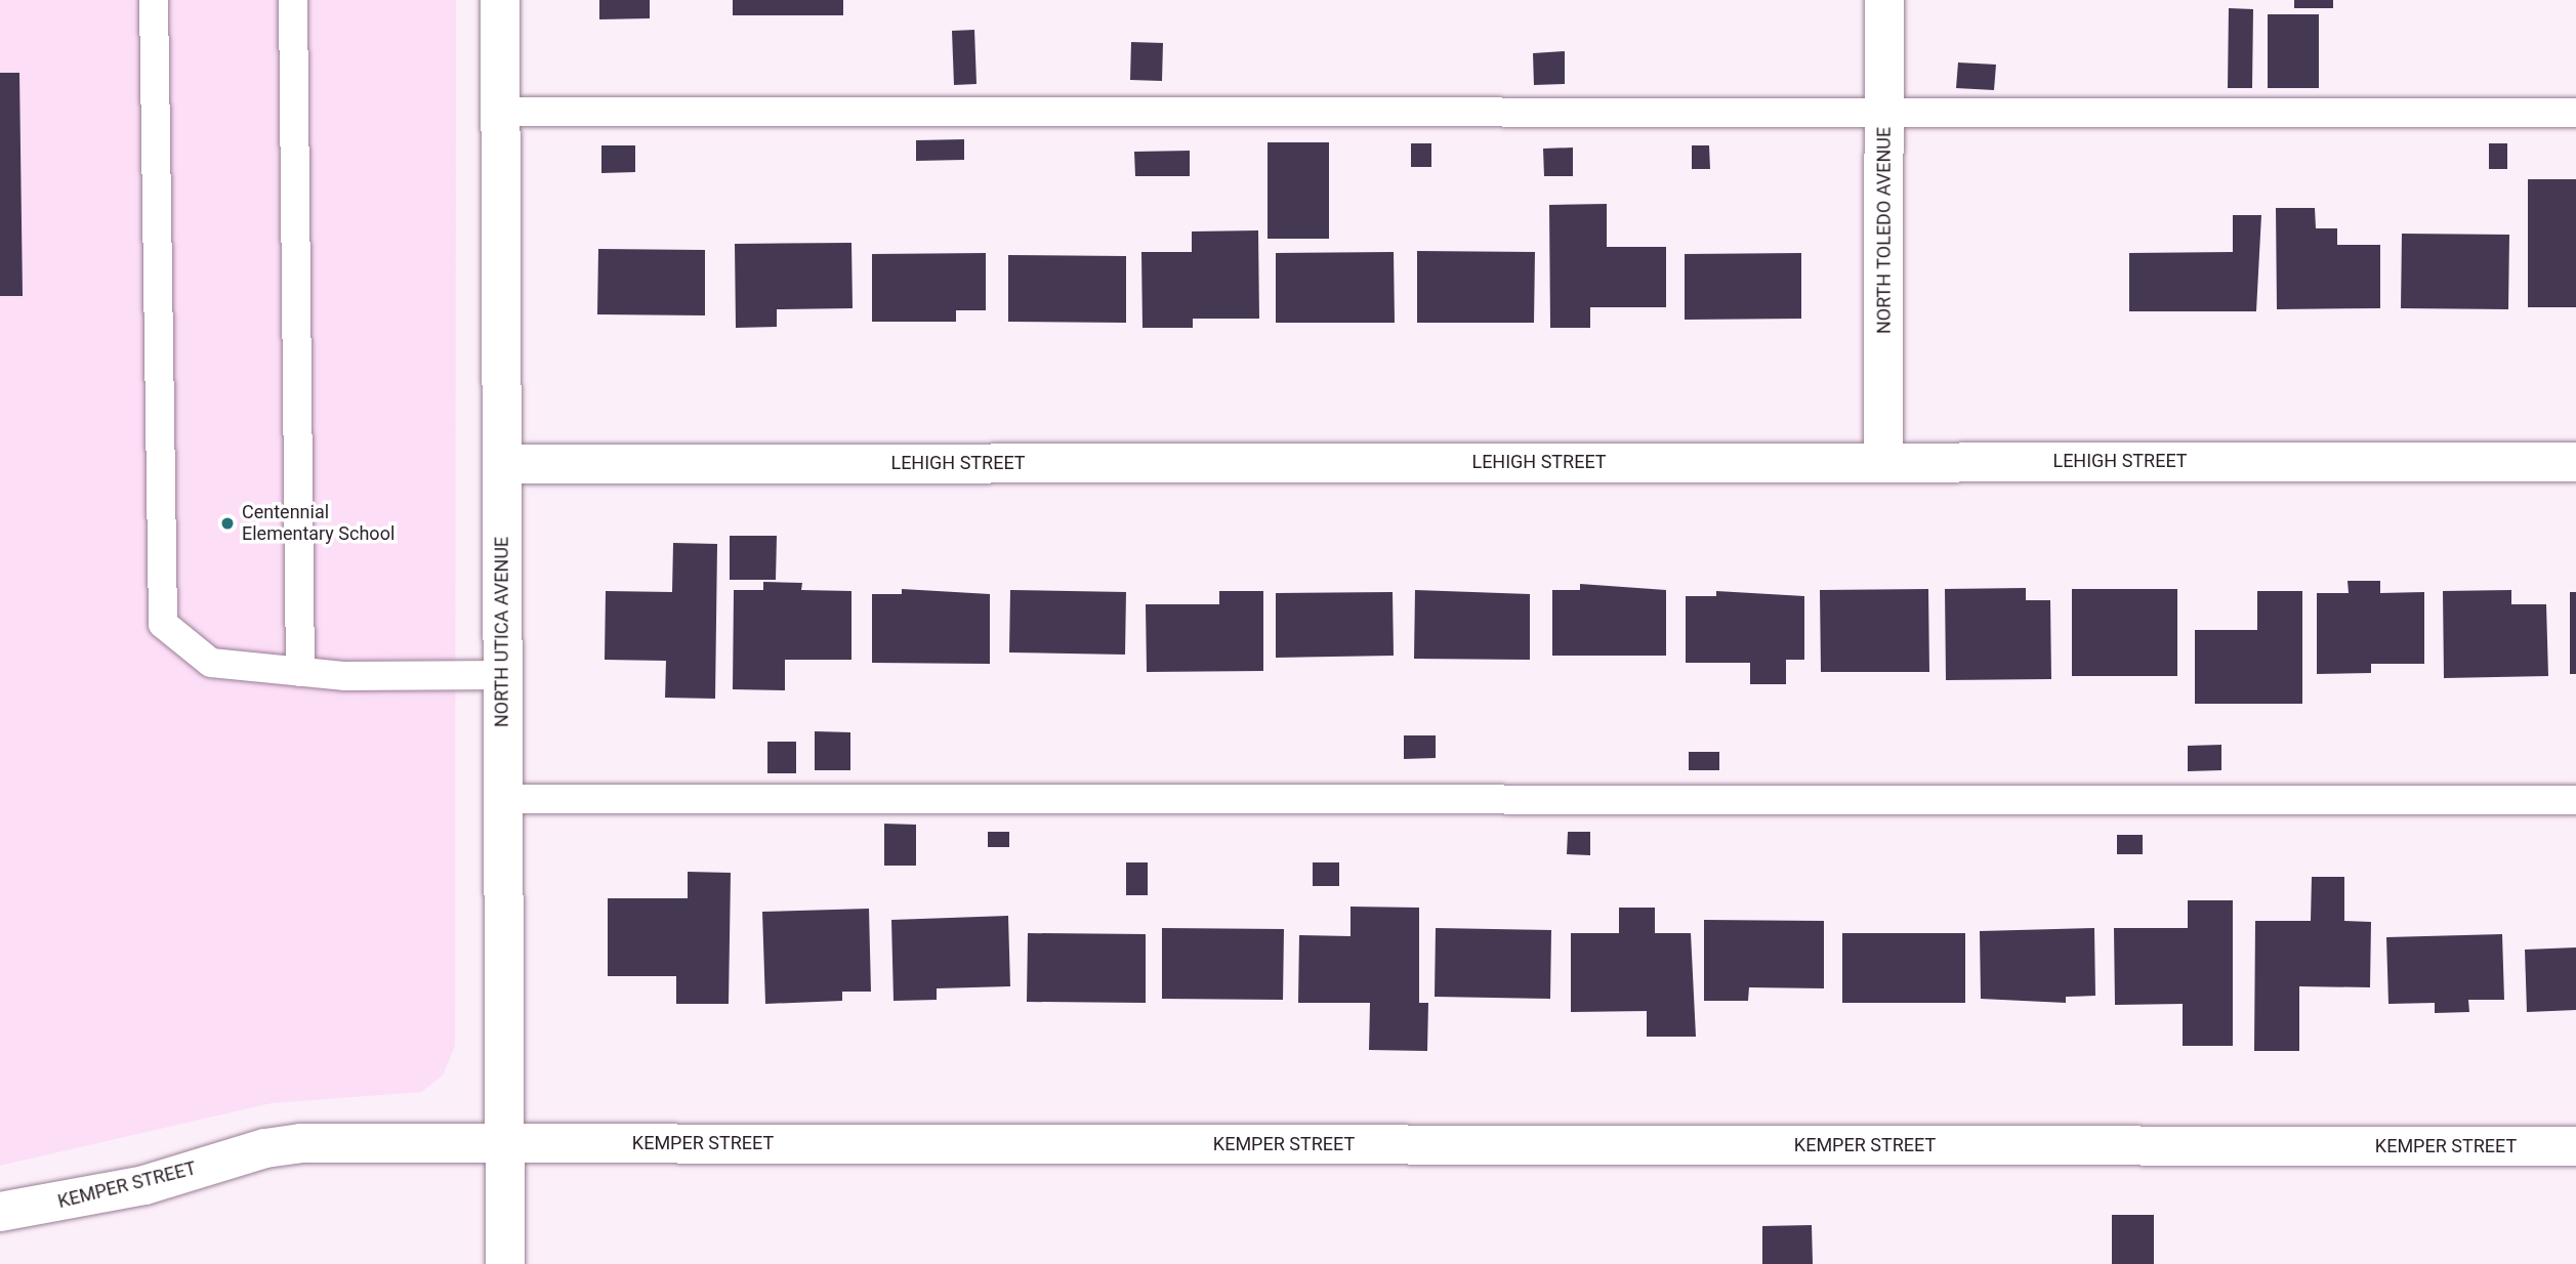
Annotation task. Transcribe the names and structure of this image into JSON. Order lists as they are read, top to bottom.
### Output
{
  "streets": {
    "street": [
      "NORTH TOLEDO AVENUE",
      "LEHIGH STREET",
      "NORTH UTICA AVENUE",
      "KEMPER STREET"
    ]
  },
  "crossings": [
    ["NORTH TOLEDO AVENUE", "LEHIGH STREET"],
    ["LEHIGH STREET", "NORTH UTICA AVENUE"],
    ["NORTH UTICA AVENUE", "KEMPER STREET"]
  ],
  "places": ["Centennial Elementary School"]
}
